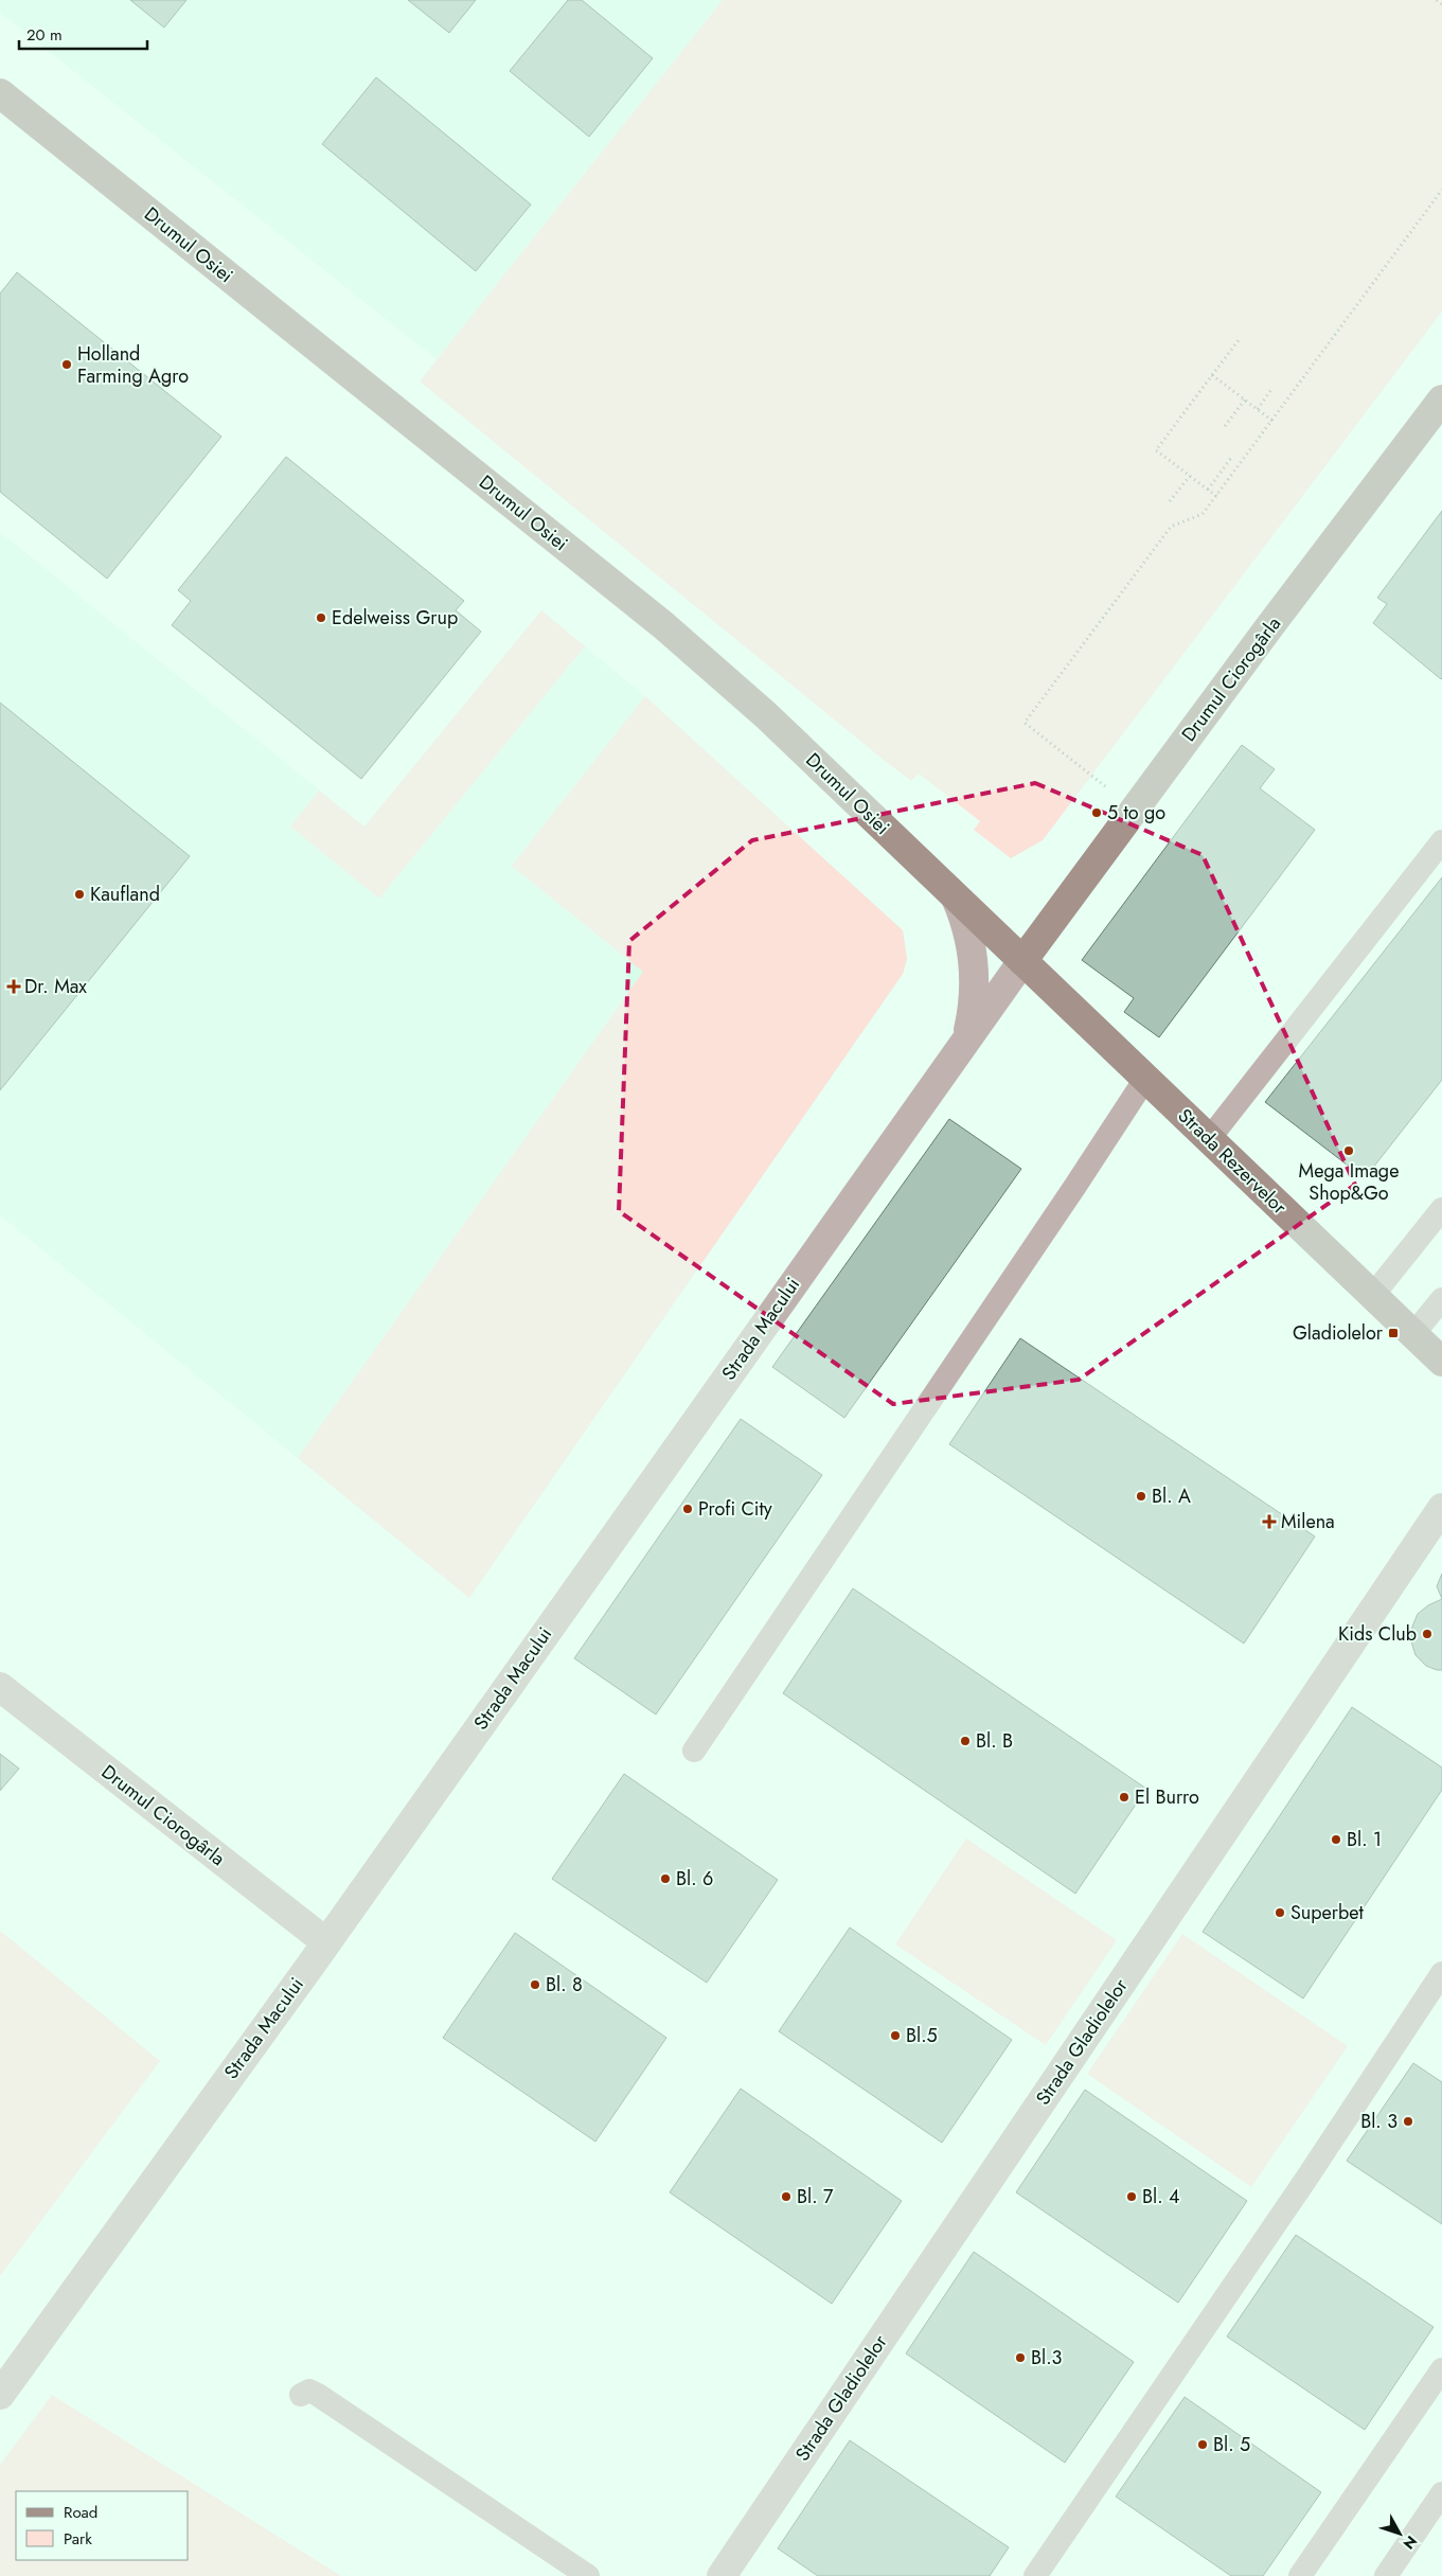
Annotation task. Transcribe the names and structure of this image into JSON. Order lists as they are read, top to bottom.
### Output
{
  "streets": {
    "street": [
      "Drumul Osiei",
      "Drumul Ciorogârla",
      "Strada Rezervelor",
      "Strada Macului",
      "Strada Gladiolelor"
    ]
  },
  "crossings": [
    ["Drumul Osiei", "Drumul Ciorogârla"],
    ["Drumul Osiei", "Strada Rezervelor"],
    ["Drumul Osiei", "Strada Macului"],
    ["Drumul Ciorogârla", "Strada Rezervelor"],
    ["Drumul Ciorogârla", "Strada Macului"],
    ["Strada Rezervelor", "Strada Macului"]
  ],
  "places": {
    "other": [
      "Holland Farming Agro",
      "Edelweiss Grup",
      "5 to go",
      "Kaufland",
      "Mega Image Shop&Go",
      "Bl. A",
      "Profi City",
      "Kids Club",
      "Bl. B",
      "El Burro",
      "Bl. 1",
      "Bl. 6",
      "Superbet",
      "Bl. 8",
      "Bl.5",
      "Bl. 3",
      "Bl. 7",
      "Bl. 4",
      "Bl.3",
      "Bl. 5"
    ],
    "health": ["Dr. Max", "Milena"],
    "transit": ["Gladiolelor"]
  },
  "legend": ["Road", "Park"],
  "scale_bar": "20 m",
  "north": "bottom right"
}
